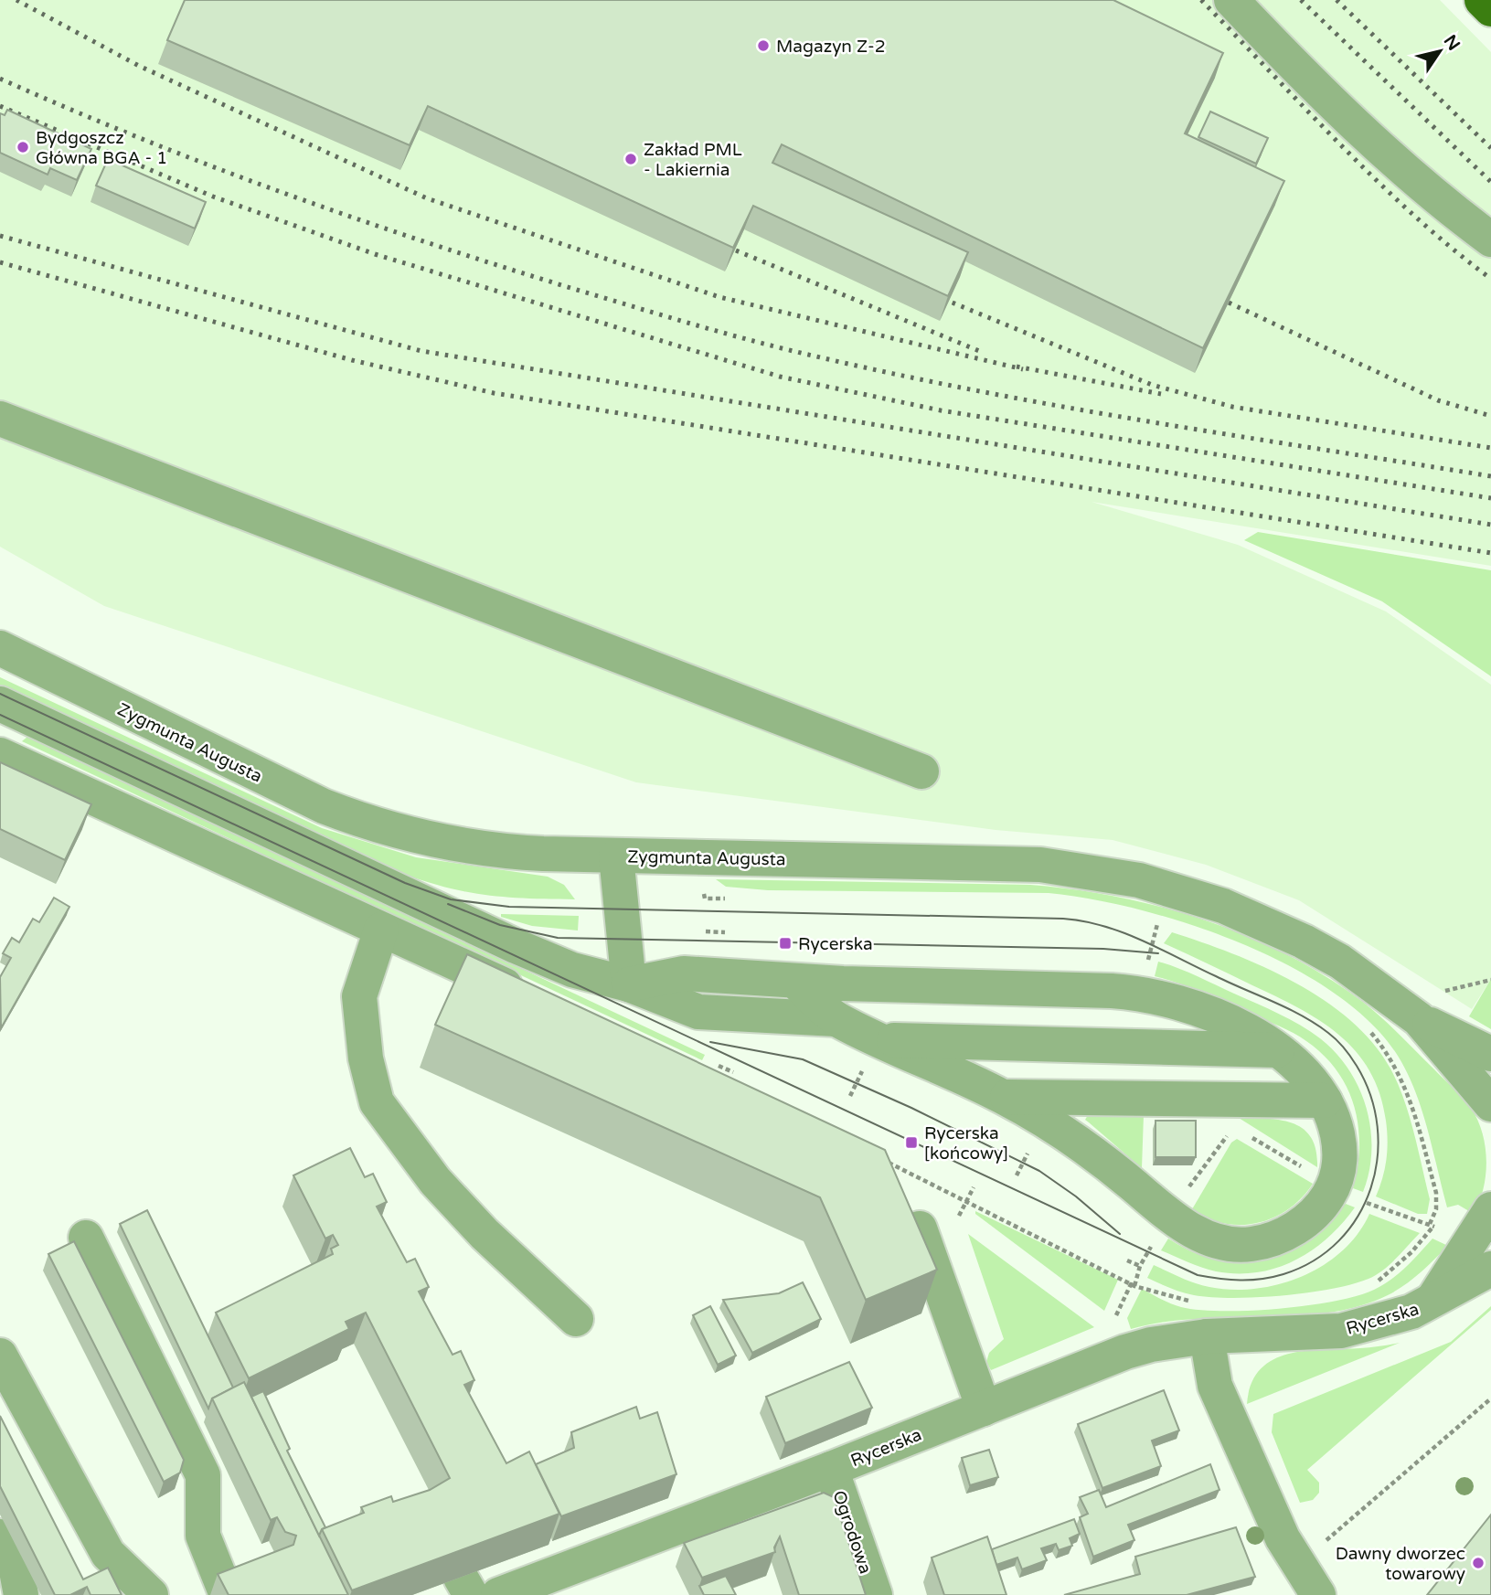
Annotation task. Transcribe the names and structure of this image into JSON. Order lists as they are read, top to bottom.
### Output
{
  "streets": {
    "street": ["Zygmunta Augusta", "Rycerska", "Ogrodowa"]
  },
  "crossings": [
    ["Rycerska", "Ogrodowa"]
  ],
  "places": {
    "other": [
      "Magazyn Z-2",
      "Bydgoszcz Główna BGA - 1",
      "Zakład PML - Lakiernia",
      "Dawny dworzec towarowy"
    ],
    "transit": ["Rycerska", "Rycerska [końcowy]"]
  },
  "north": "top right"
}
